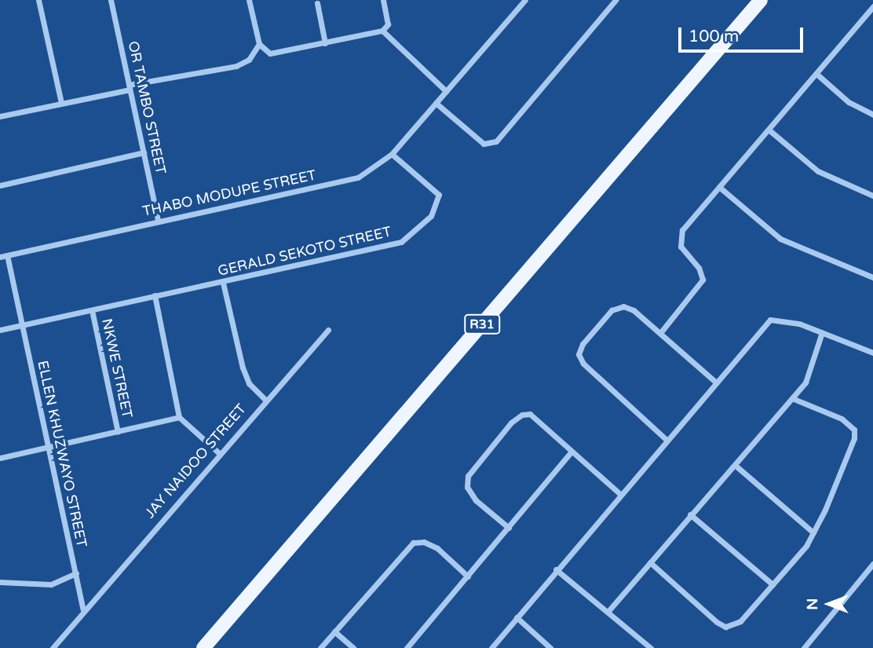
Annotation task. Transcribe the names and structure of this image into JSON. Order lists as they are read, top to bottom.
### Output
{
  "streets": {
    "main road": ["R31"],
    "street": [
      "OR TAMBO STREET",
      "THABO MODUPE STREET",
      "GERALD SEKOTO STREET",
      "NKWE STREET",
      "ELLEN KHUZWAYO STREET",
      "JAY NAIDOO STREET"
    ]
  },
  "crossings": [
    ["OR TAMBO STREET", "THABO MODUPE STREET"],
    ["THABO MODUPE STREET", "GERALD SEKOTO STREET"],
    ["THABO MODUPE STREET", "ELLEN KHUZWAYO STREET"],
    ["GERALD SEKOTO STREET", "NKWE STREET"],
    ["GERALD SEKOTO STREET", "ELLEN KHUZWAYO STREET"],
    ["ELLEN KHUZWAYO STREET", "JAY NAIDOO STREET"]
  ],
  "scale_bar": "100 m",
  "north": "left"
}
